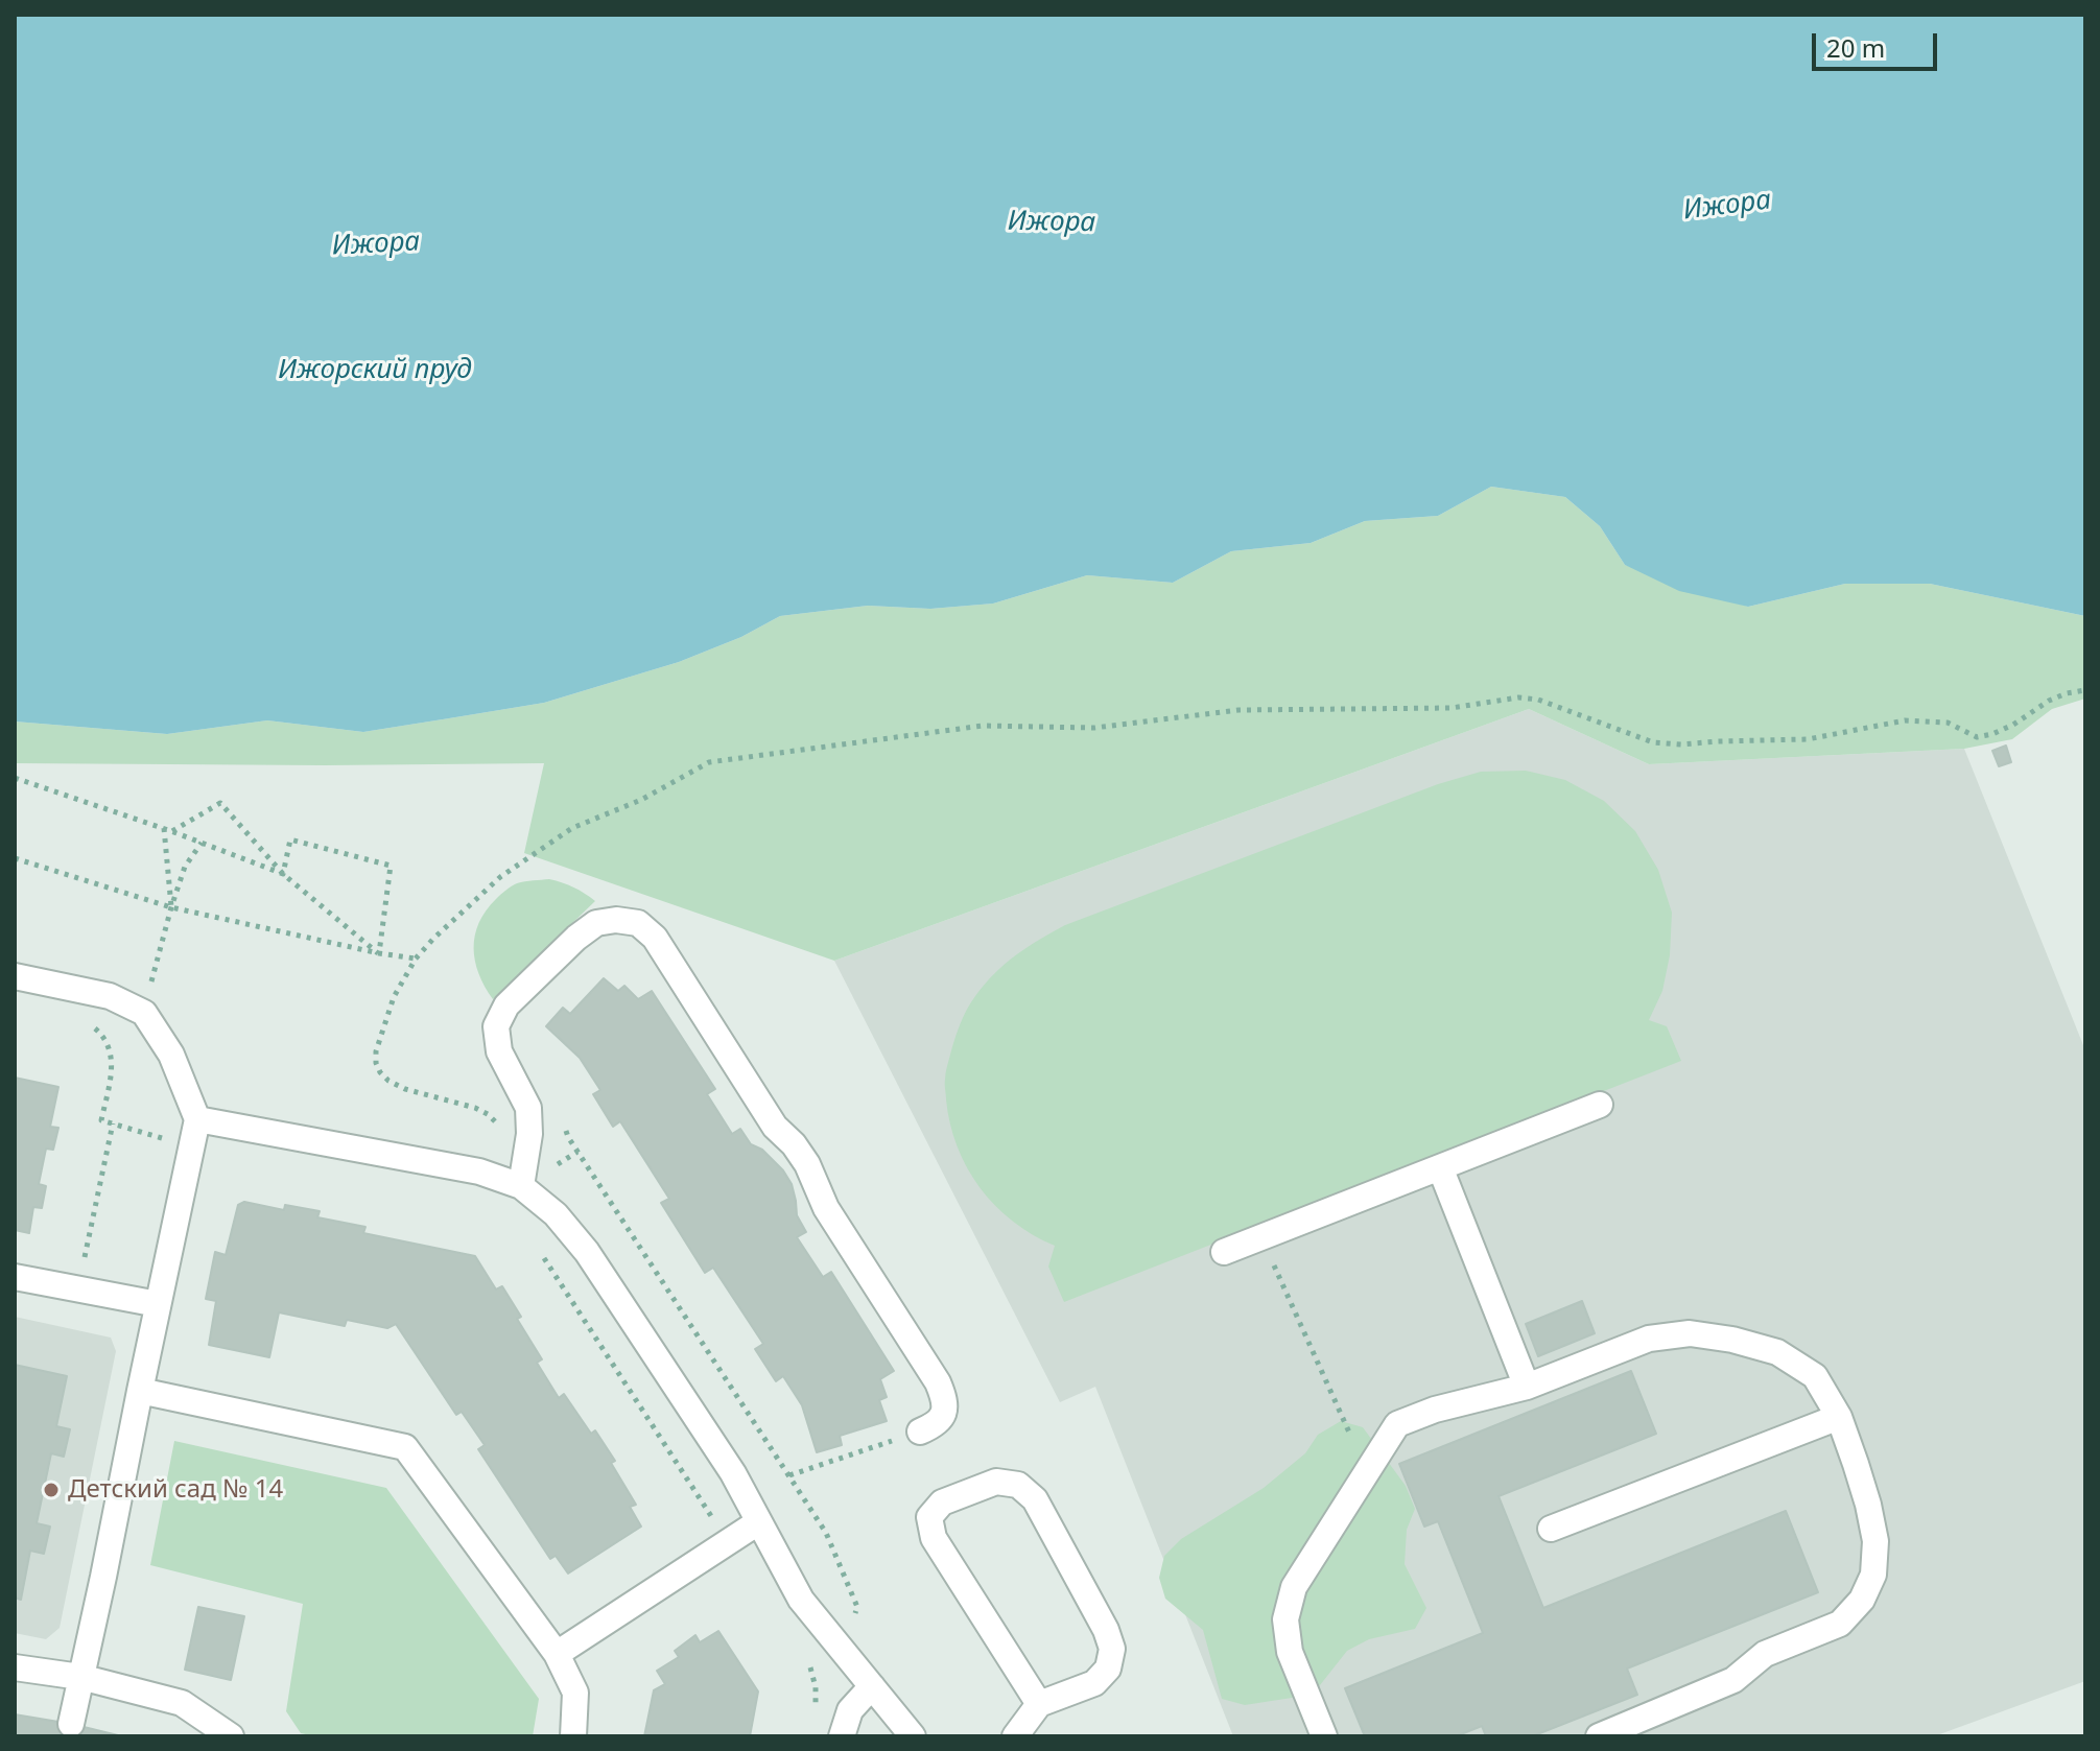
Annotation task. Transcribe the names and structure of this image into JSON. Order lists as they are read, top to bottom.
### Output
{
  "water": ["Ижора", "Ижорский пруд"],
  "places": ["Детский сад № 14"],
  "scale_bar": "20 m"
}
